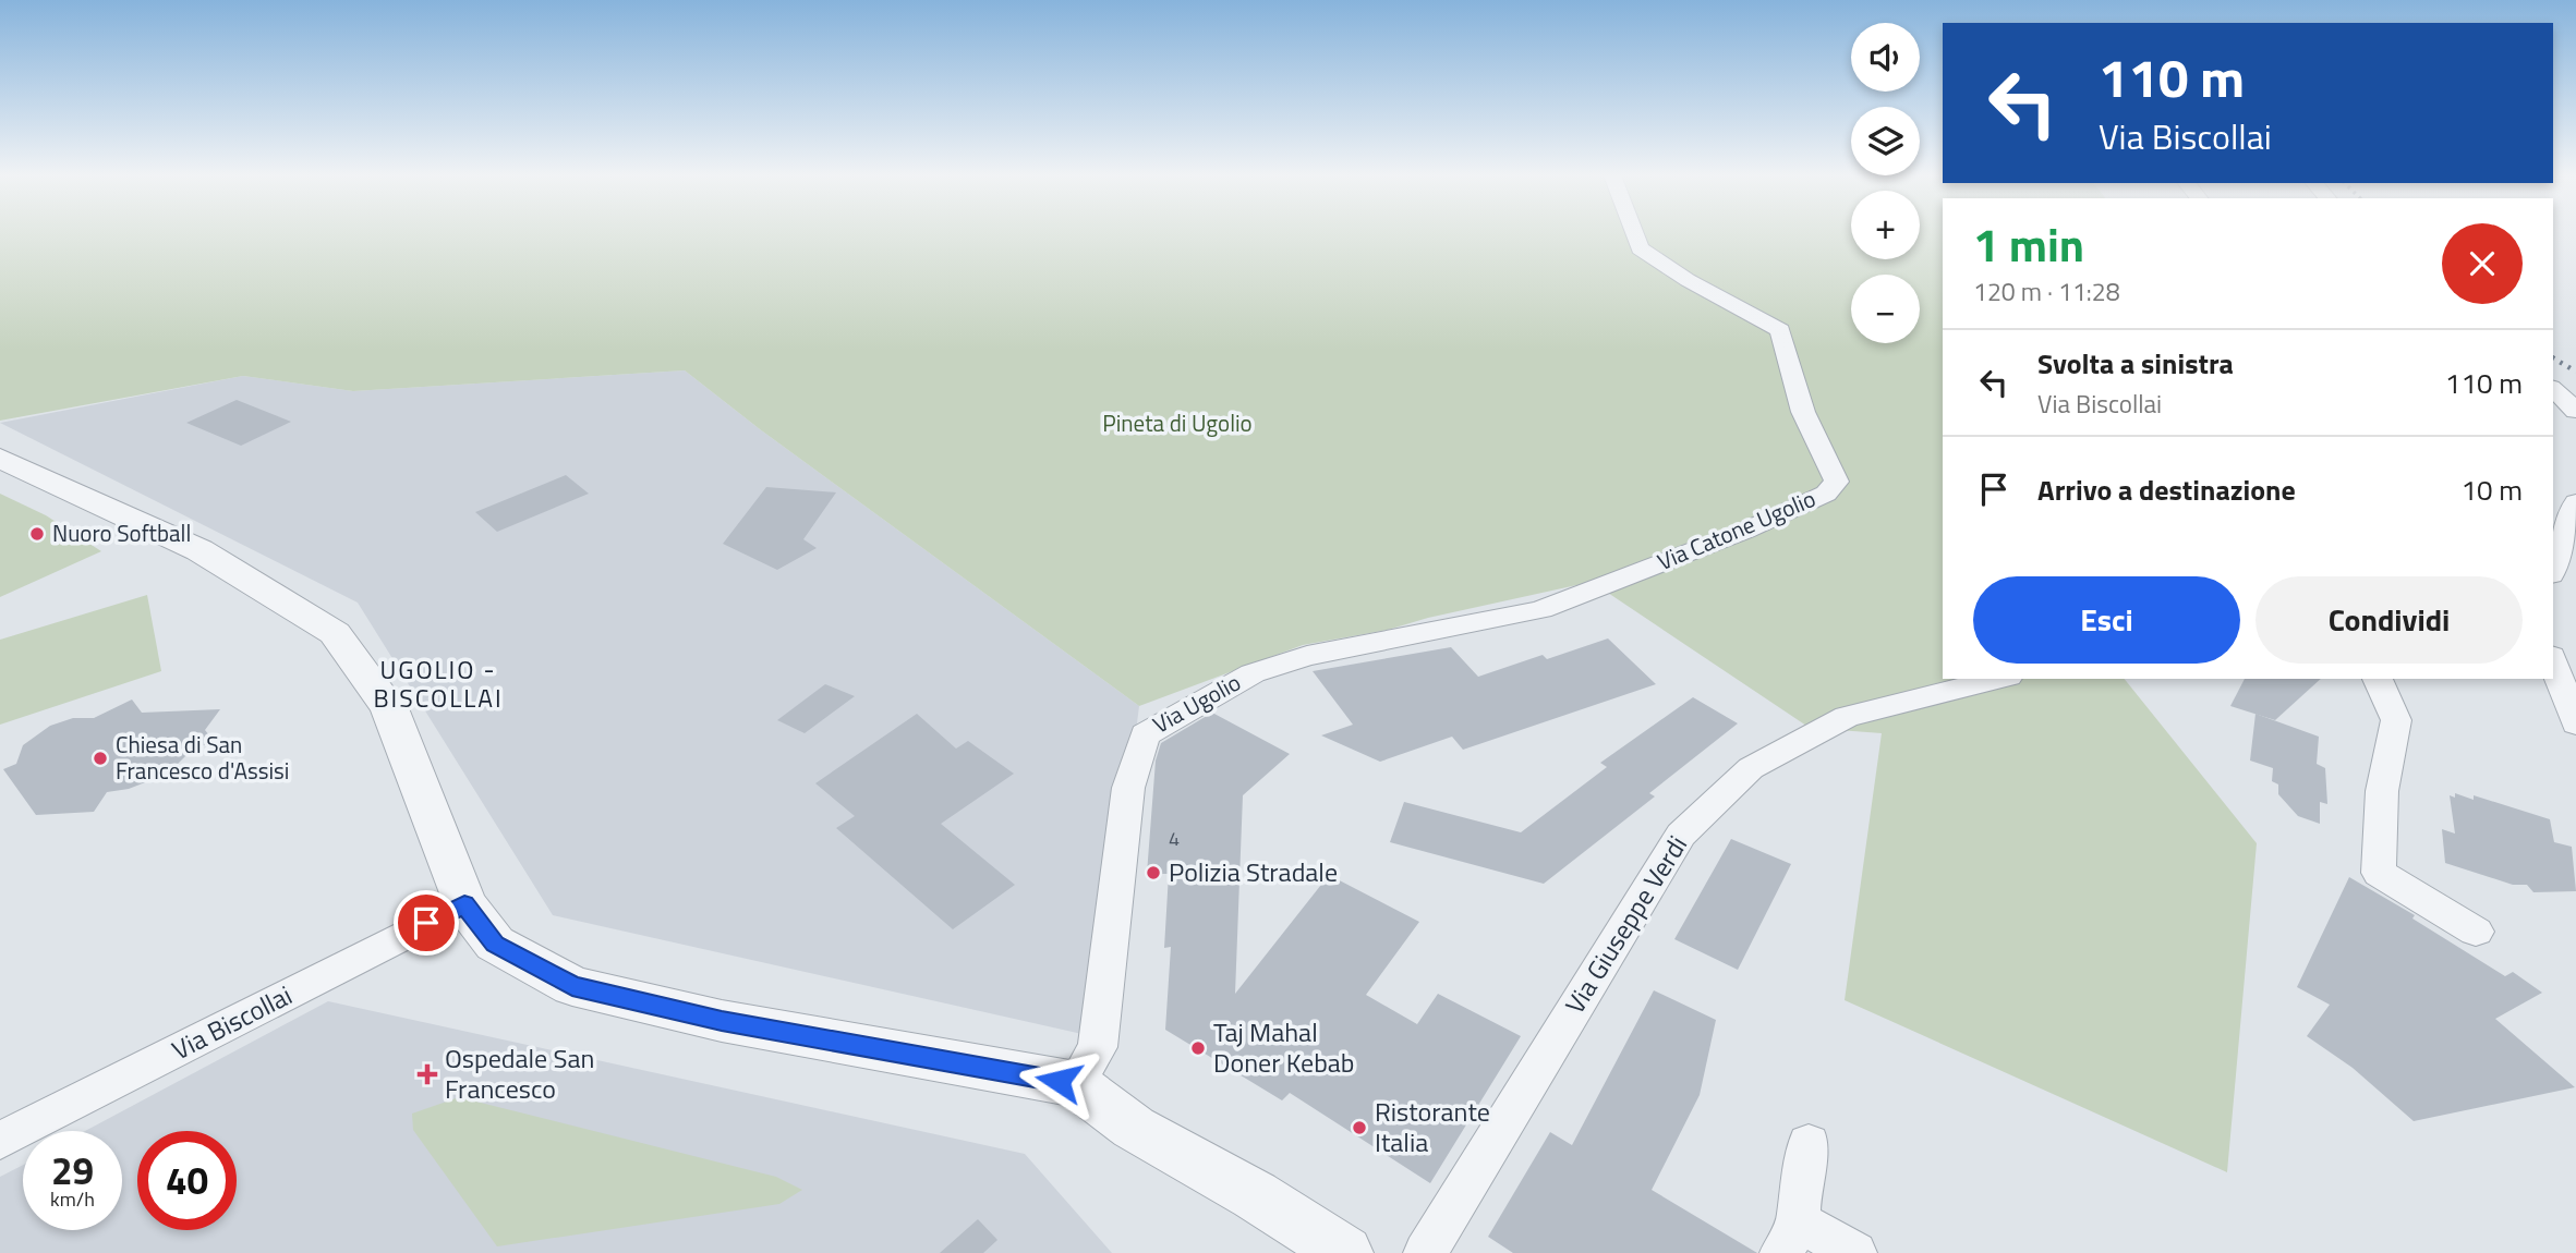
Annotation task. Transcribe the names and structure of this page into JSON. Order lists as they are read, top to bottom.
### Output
{
  "streets": {
    "street": [
      "Via Catone Ugolio",
      "Via Ugolio",
      "Via Giuseppe Verdi",
      "Via Biscollai"
    ]
  },
  "crossings": [
    ["Via Catone Ugolio", "Via Ugolio"]
  ],
  "districts": ["UGOLIO - BISCOLLAI"],
  "parks": ["Pineta di Ugolio"],
  "places": {
    "other": [
      "Nuoro Softball",
      "Chiesa di San Francesco d'Assisi",
      "Polizia Stradale",
      "Taj Mahal Doner Kebab",
      "Ristorante Italia"
    ],
    "health": ["Ospedale San Francesco"]
  },
  "house_numbers": ["4"],
  "page": {
    "map_buttons": ["+", "−"],
    "turn": ["110 m", "Via Biscollai"],
    "heading": ["1 min", "120 m · 11:28"],
    "list": [
      {
        "name": "Svolta a sinistra",
        "note": "Via Biscollai",
        "value": "110 m"
      },
      {
        "name": "Arrivo a destinazione",
        "value": "10 m"
      }
    ],
    "buttons": ["Esci", "Condividi"],
    "speed": "29 km/h",
    "limit": "40"
  }
}
